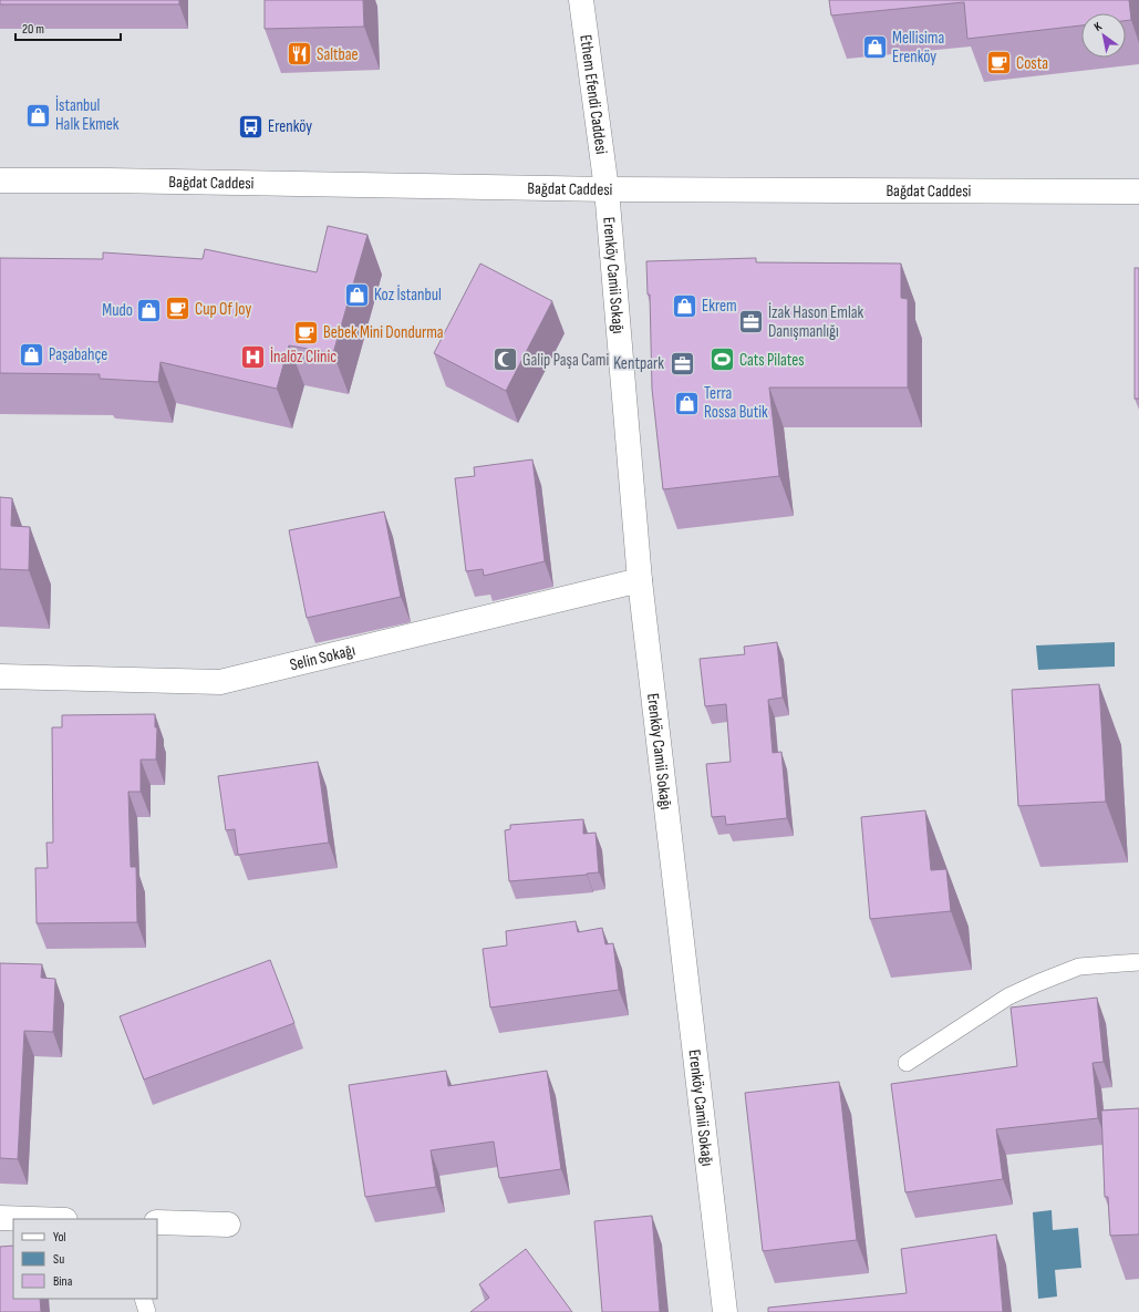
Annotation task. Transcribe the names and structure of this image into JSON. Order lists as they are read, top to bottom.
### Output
{
  "streets": {
    "street": [
      "Ethem Efendi Caddesi",
      "Bağdat Caddesi",
      "Erenköy Camii Sokağı",
      "Selin Sokağı"
    ]
  },
  "crossings": [
    ["Ethem Efendi Caddesi", "Bağdat Caddesi"],
    ["Ethem Efendi Caddesi", "Erenköy Camii Sokağı"],
    ["Bağdat Caddesi", "Erenköy Camii Sokağı"],
    ["Erenköy Camii Sokağı", "Selin Sokağı"]
  ],
  "places": {
    "shop": [
      "Mellisima Erenköy",
      "İstanbul Halk Ekmek",
      "Koz İstanbul",
      "Ekrem",
      "Mudo",
      "Paşabahçe",
      "Terra Rossa Butik"
    ],
    "restaurant": ["Saltbae"],
    "cafe": ["Costa", "Cup Of Joy", "Bebek Mini Dondurma"],
    "bus stop": ["Erenköy"],
    "office": ["İzak Hason Emlak Danışmanlığı", "Kentpark"],
    "hospital": ["İnalöz Clinic"],
    "mosque": ["Galip Paşa Cami"],
    "sports": ["Cats Pilates"]
  },
  "legend": ["Yol", "Su", "Bina"],
  "scale_bar": "20 m",
  "north": "top left"
}
